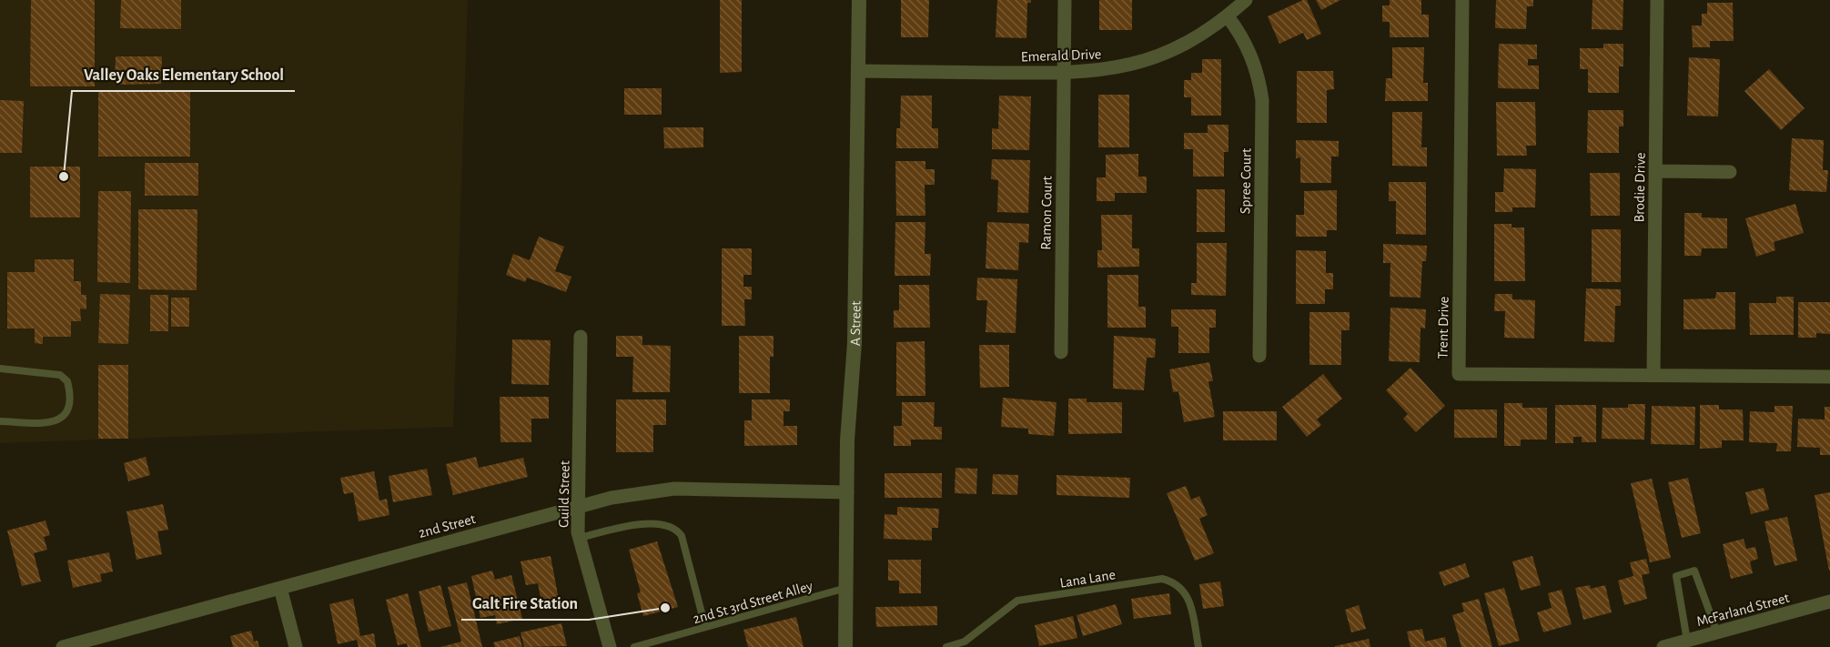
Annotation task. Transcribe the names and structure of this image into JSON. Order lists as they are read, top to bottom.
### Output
{
  "streets": {
    "street": [
      "Emerald Drive",
      "Spree Court",
      "Brodie Drive",
      "Ramon Court",
      "A Street",
      "Trent Drive",
      "Guild Street",
      "2nd Street",
      "McFarland Street"
    ],
    "lane": ["Lana Lane", "2nd St 3rd Street Alley"]
  },
  "crossings": [
    ["Emerald Drive", "Spree Court"],
    ["Emerald Drive", "Ramon Court"],
    ["Emerald Drive", "A Street"],
    ["Brodie Drive", "Trent Drive"],
    ["A Street", "2nd Street"],
    ["A Street", "2nd St 3rd Street Alley"],
    ["Guild Street", "2nd Street"]
  ],
  "places": ["Valley Oaks Elementary School", "Galt Fire Station"]
}
